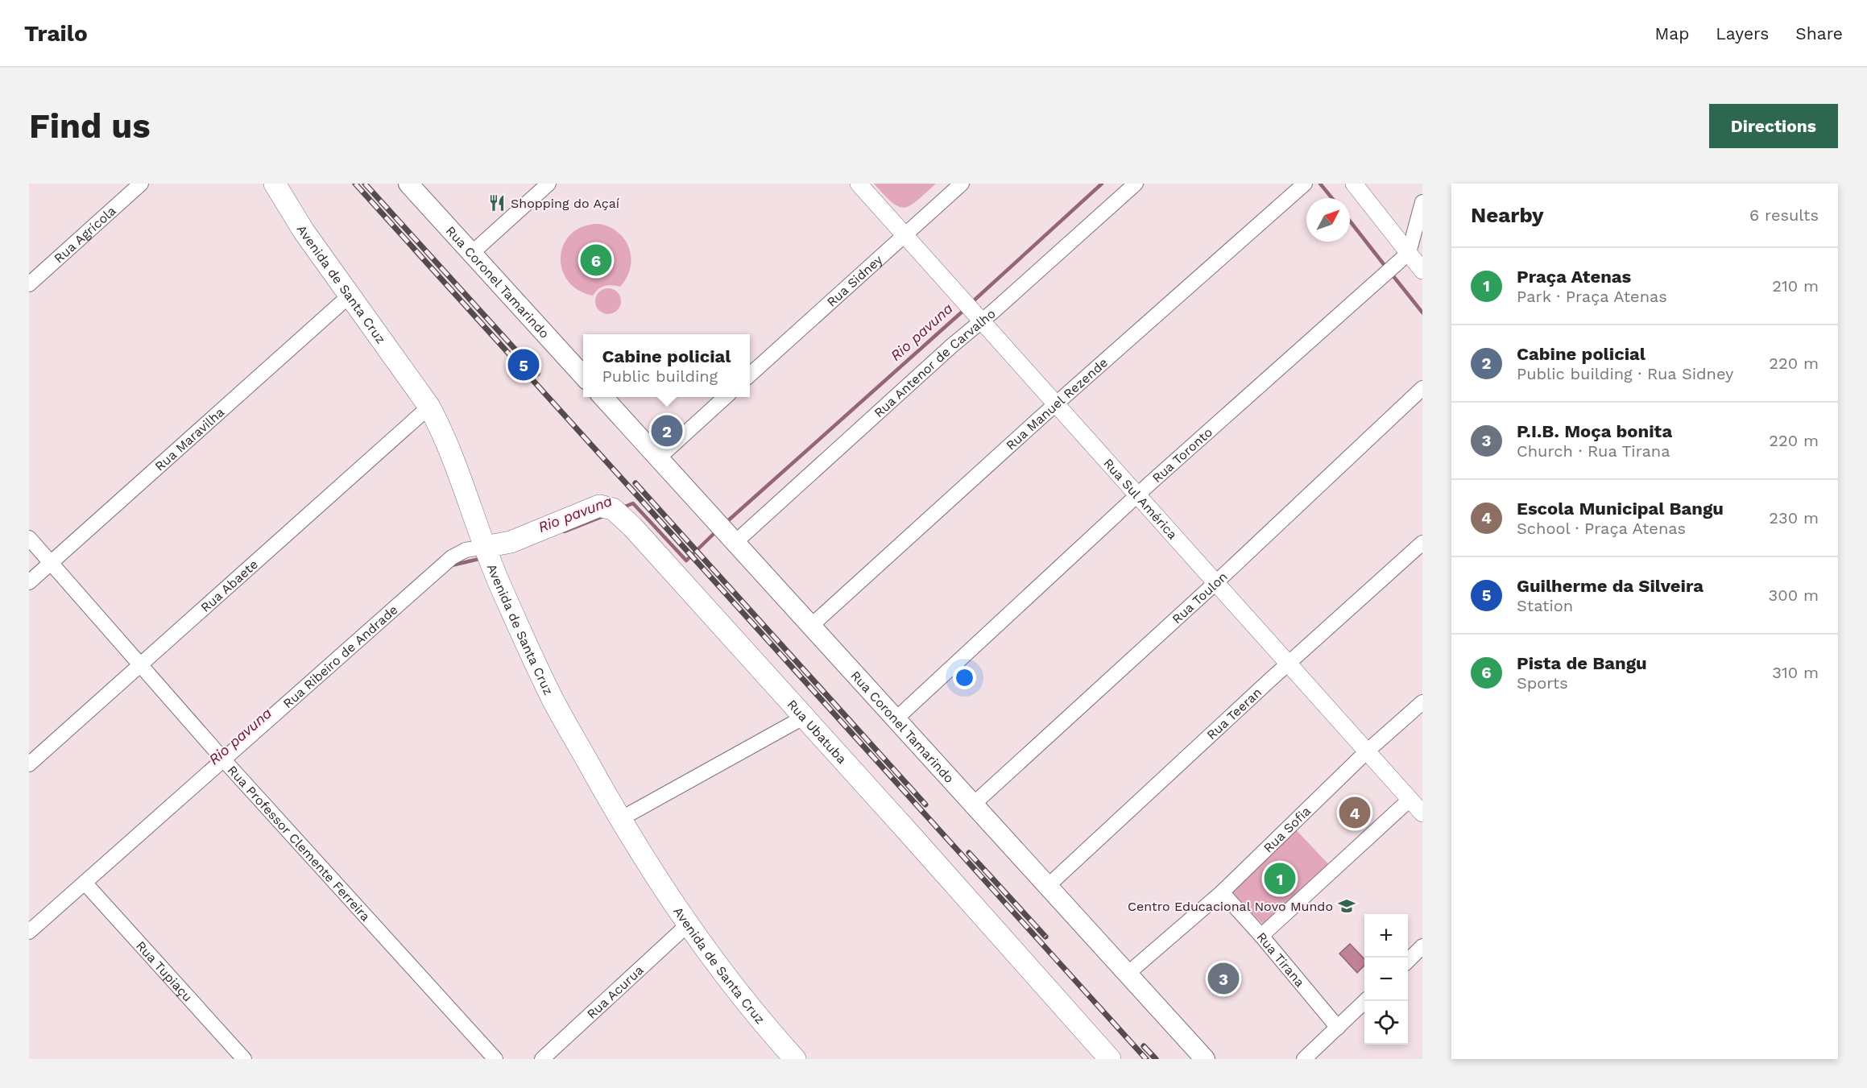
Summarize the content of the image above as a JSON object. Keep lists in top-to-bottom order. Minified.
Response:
{"streets":{"main road":["Rua Coronel Tamarindo","Avenida de Santa Cruz","Rua Ubatuba"],"street":["Rua Agrícola","Rua Sidney","Rua Antenor de Carvalho","Rua Manuel Rezende","Rua Maravilha","Rua Toronto","Rua Sul América","Rua Abaete","Rua Toulon","Rua Ribeiro de Andrade","Rua Teeran","Rua Sofia","Rua Professor Clemente Ferreira","Rua Tirana","Rua Tupiaçu","Rua Acurua"]},"crossings":[["Rua Sidney","Rua Sul América"],["Rua Coronel Tamarindo","Rua Antenor de Carvalho"],["Rua Coronel Tamarindo","Rua Manuel Rezende"],["Rua Coronel Tamarindo","Rua Toronto"],["Rua Coronel Tamarindo","Rua Toulon"],["Rua Coronel Tamarindo","Rua Teeran"],["Rua Coronel Tamarindo","Rua Sofia"],["Avenida de Santa Cruz","Rua Maravilha"],["Avenida de Santa Cruz","Rua Abaete"],["Avenida de Santa Cruz","Rua Ribeiro de Andrade"],["Avenida de Santa Cruz","Rua Ubatuba"],["Avenida de Santa Cruz","Rua Acurua"],["Rua Antenor de Carvalho","Rua Sul América"],["Rua Manuel Rezende","Rua Sul América"],["Rua Maravilha","Rua Professor Clemente Ferreira"],["Rua Toronto","Rua Sul América"],["Rua Sul América","Rua Toulon"],["Rua Sul América","Rua Teeran"],["Rua Sul América","Rua Sofia"],["Rua Abaete","Rua Professor Clemente Ferreira"],["Rua Ribeiro de Andrade","Rua Ubatuba"],["Rua Ribeiro de Andrade","Rua Professor Clemente Ferreira"],["Rua Ribeiro de Andrade","Rua Tupiaçu"],["Rua Sofia","Rua Tirana"]],"water":["Rio pavuna"],"places":{"restaurant":["Shopping do Açaí"],"school or university":["Centro Educacional Novo Mundo"]},"north":"top right","page":{"header":"Trailo","nav":["Map","Layers","Share"],"buttons":"Directions","title":"Find us","heading":["Nearby","6 results"],"pins":["6","5","2","4","1","3"],"list":[{"mark":"1","name":"Praça Atenas","note":"Park · Praça Atenas","value":"210 m"},{"mark":"2","name":"Cabine policial","note":"Public building · Rua Sidney","value":"220 m"},{"mark":"3","name":"P.I.B. Moça bonita","note":"Church · Rua Tirana","value":"220 m"},{"mark":"4","name":"Escola Municipal Bangu","note":"School · Praça Atenas","value":"230 m"},{"mark":"5","name":"Guilherme da Silveira","note":"Station","value":"300 m"},{"mark":"6","name":"Pista de Bangu","note":"Sports","value":"310 m"}],"popup":["Cabine policial","Public building"],"map_buttons":["+","−"]}}
